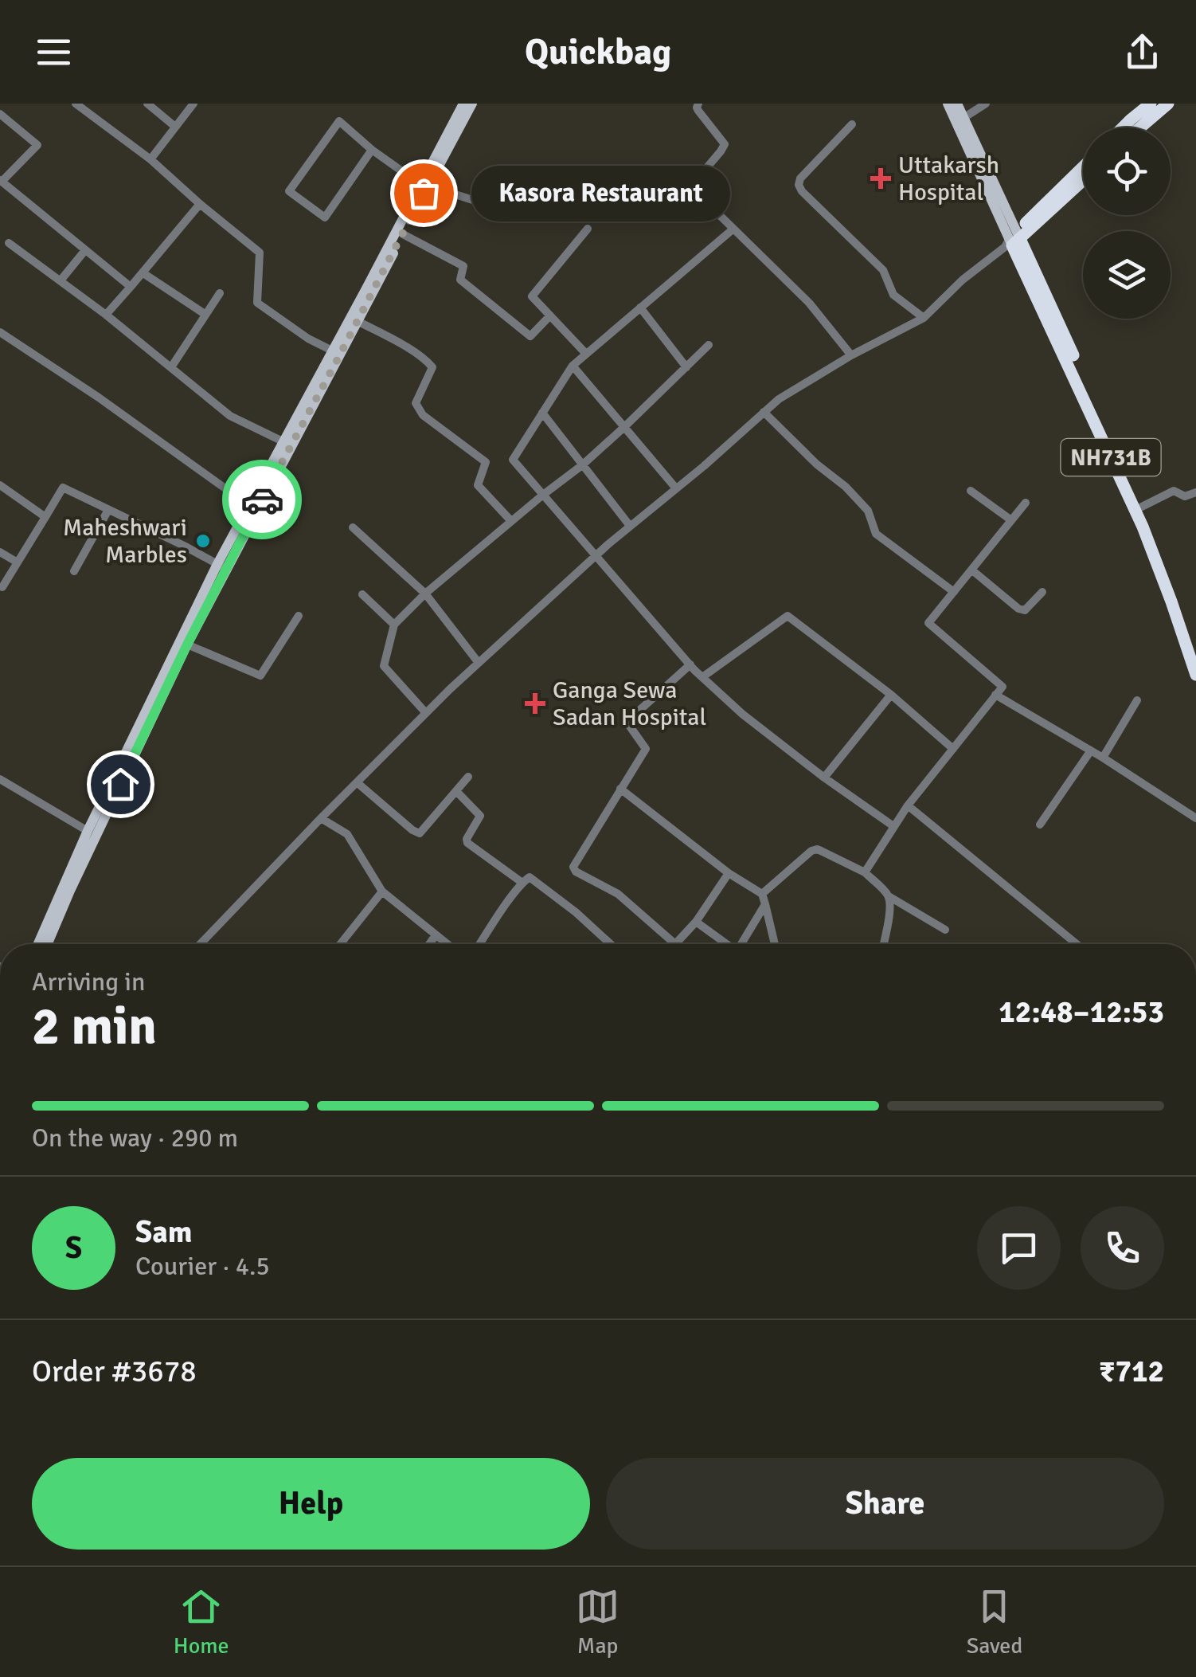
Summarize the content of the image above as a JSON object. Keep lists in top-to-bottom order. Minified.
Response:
{"streets":{"highway":["NH731B"]},"places":{"health":["Uttakarsh Hospital","Ganga Sewa Sadan Hospital"],"other":["Kasora Restaurant","Maheshwari Marbles"]},"page":{"header":"Quickbag","bubble":"Kasora Restaurant","heading":["2 min","Arriving in","12:48–12:53"],"panel":["Sam","Courier · 4.5","Order #3678","₹712"],"bar":"On the way · 290 m","round":"S","buttons":["Help","Share"],"tabs":["Home","Map","Saved"]}}
